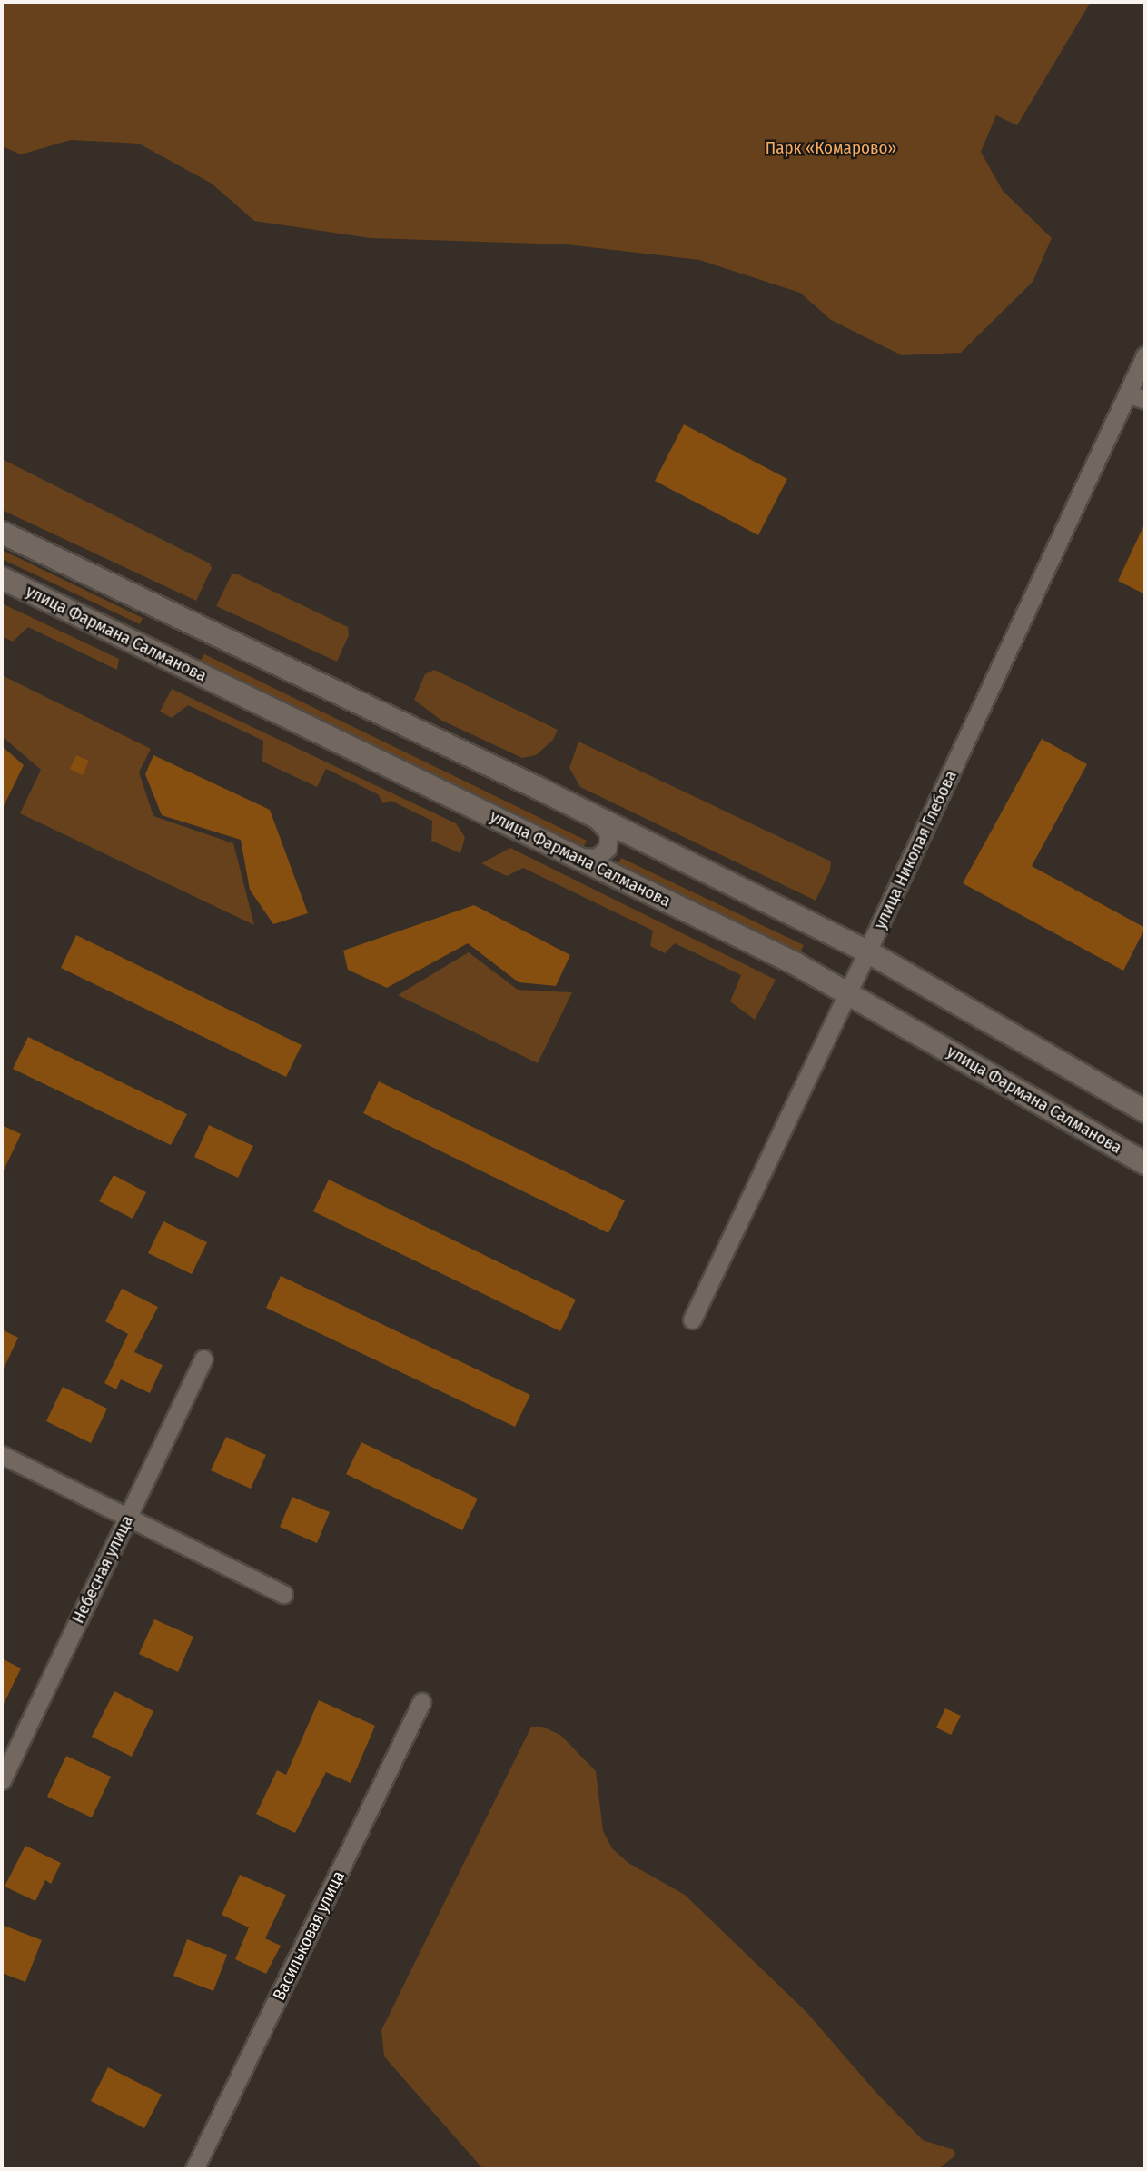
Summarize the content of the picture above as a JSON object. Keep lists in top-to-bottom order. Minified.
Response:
{"streets":{"street":["улица Фармана Салманова","улица Николая Глебова","Небесная улица","Васильковая улица"]},"crossings":[["улица Фармана Салманова","улица Николая Глебова"]],"parks":["Парк «Комарово»"]}
